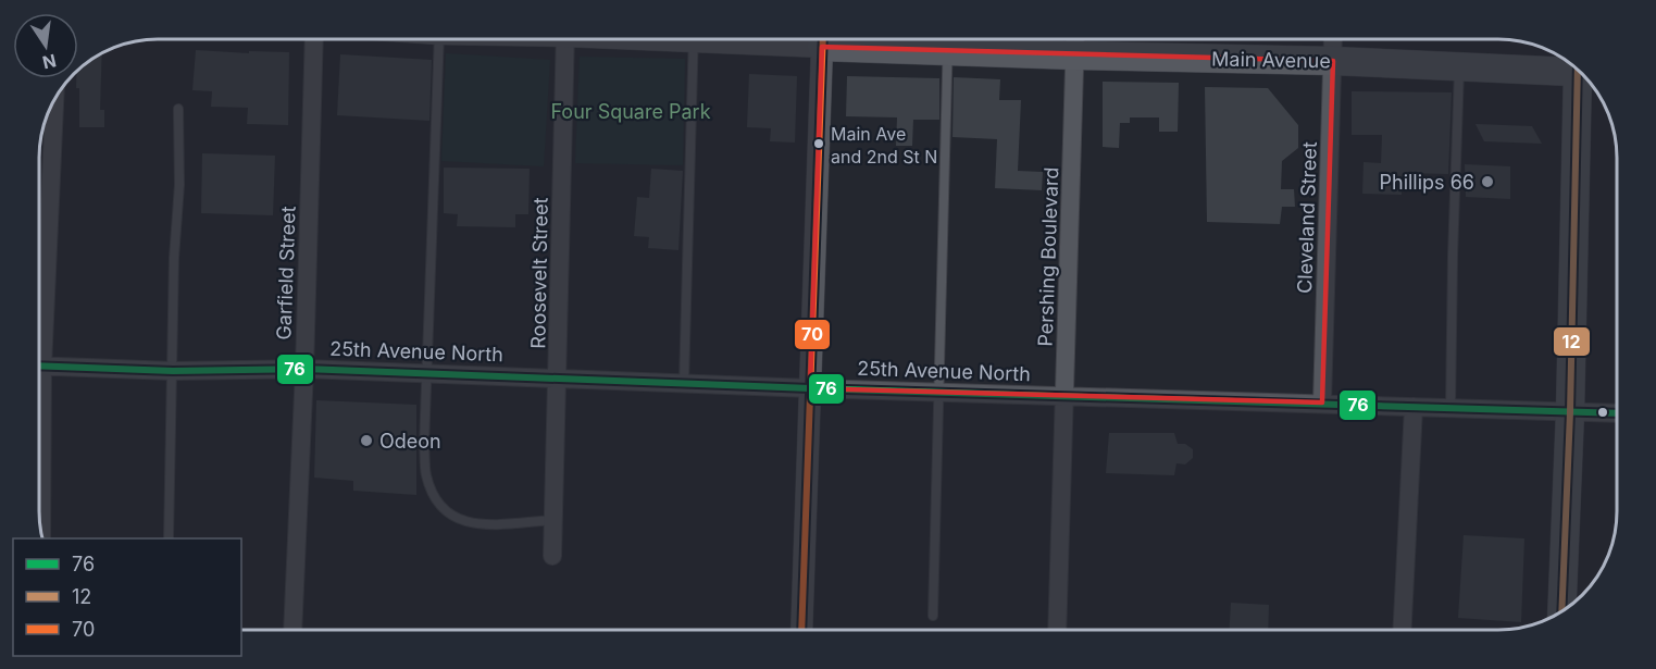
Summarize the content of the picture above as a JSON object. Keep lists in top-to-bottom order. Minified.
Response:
{"streets":{"main road":["Main Avenue"],"street":["Cleveland Street","Pershing Boulevard","Garfield Street","Roosevelt Street","25th Avenue North"]},"crossings":[["Main Avenue","Cleveland Street"],["Main Avenue","Pershing Boulevard"],["Cleveland Street","25th Avenue North"],["Pershing Boulevard","25th Avenue North"],["Garfield Street","25th Avenue North"],["Roosevelt Street","25th Avenue North"]],"parks":["Four Square Park"],"places":["Main Ave and 2nd St N","Phillips 66","Odeon"],"lines":["transit line 70","transit line 12","transit line 76"],"legend":["76","12","70"],"north":"bottom"}
